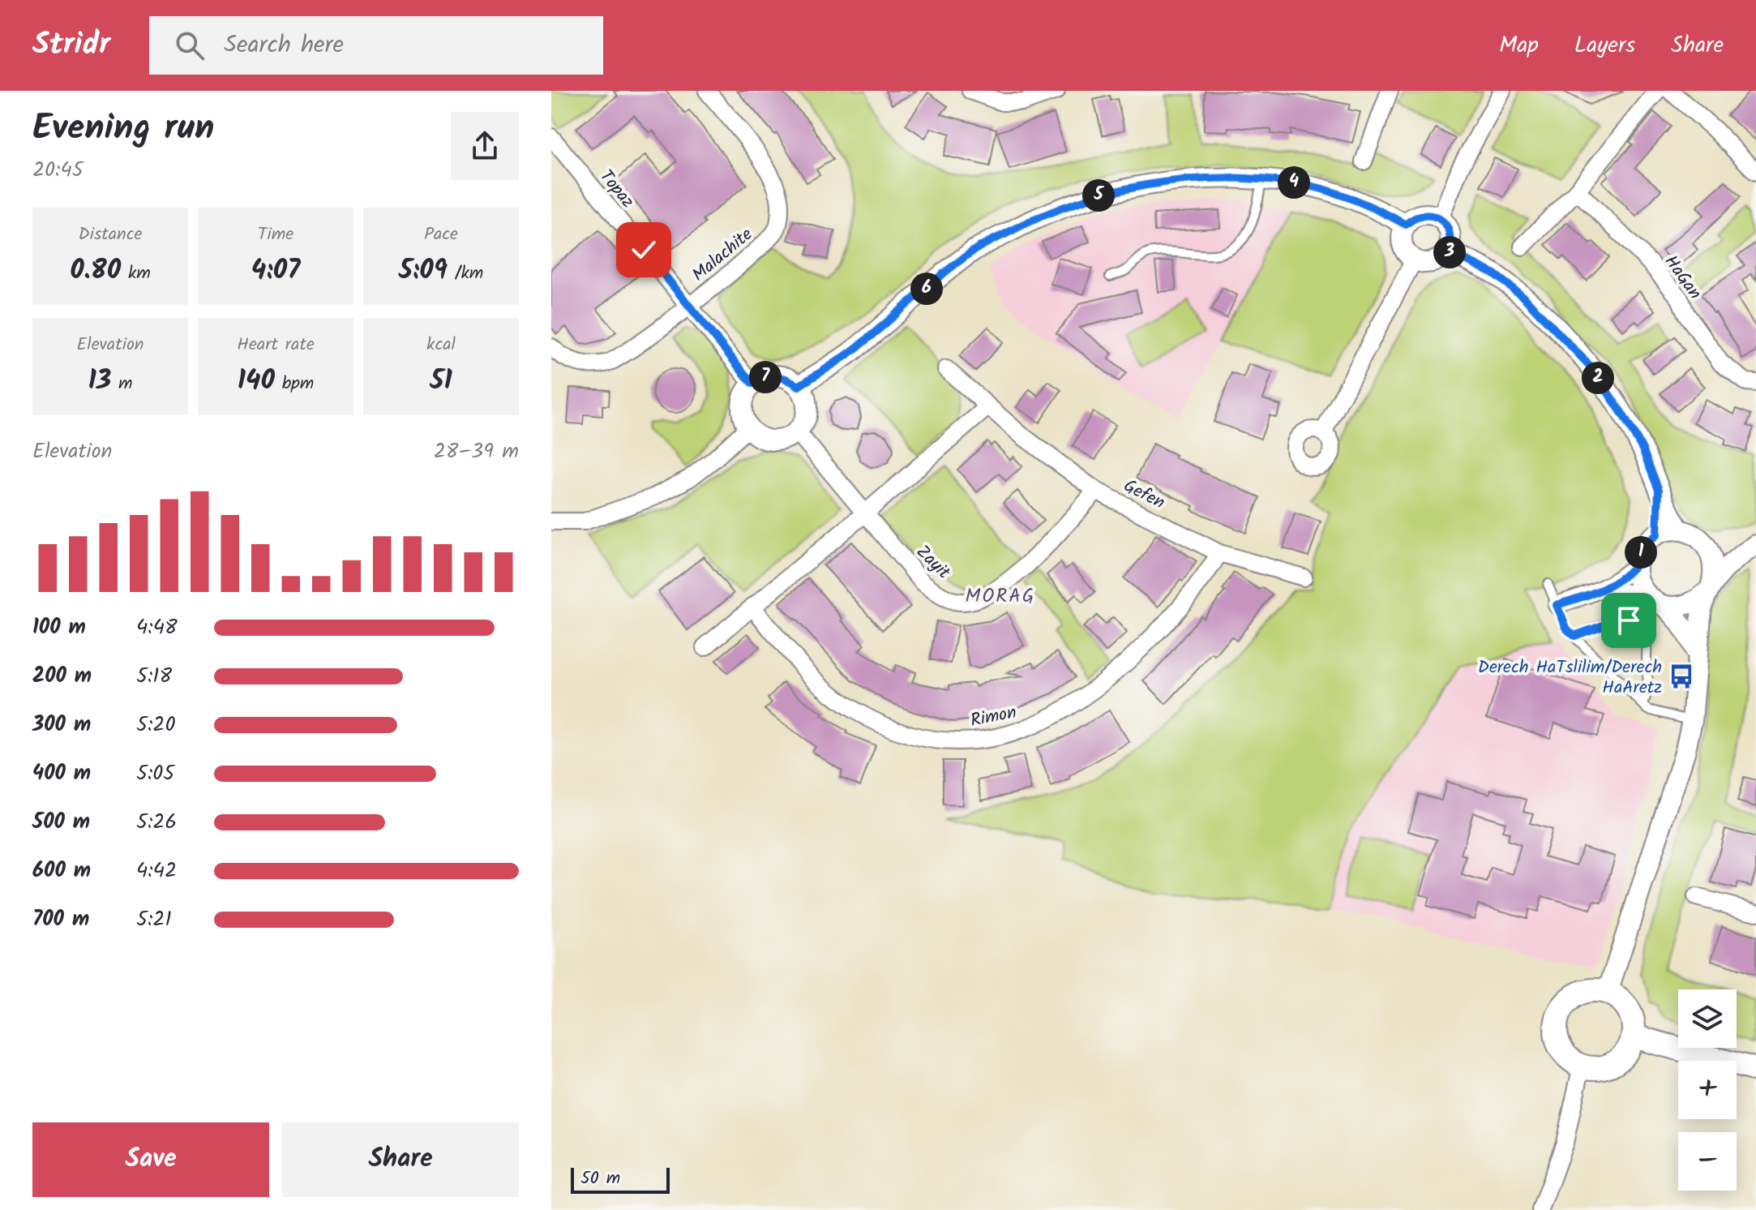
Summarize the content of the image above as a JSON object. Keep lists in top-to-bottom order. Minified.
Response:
{"streets":{"street":["Topaz","Malachite","HaGan","Gefen","Zayit","Rimon"]},"crossings":[["Topaz","Malachite"],["Topaz","Zayit"],["Gefen","Zayit"],["Gefen","Rimon"]],"districts":["MORAG"],"places":{"bus stop":["Derech HaTslilim/Derech HaAretz"]},"scale_bar":"50 m","page":{"header":"Stridr","search":"Search here","nav":["Map","Layers","Share"],"heading":["Evening run","20:45"],"pins":["4","5","3","6","7","2","1"],"stats":[["Distance","0.80 km"],["Time","4:07"],["Pace","5:09 /km"],["Elevation","13 m"],["Heart rate","140 bpm"],["kcal","51"]],"chart":["Elevation","28–39 m"],"list":[{"name":"100 m","note":"4:48"},{"name":"200 m","note":"5:18"},{"name":"300 m","note":"5:20"},{"name":"400 m","note":"5:05"},{"name":"500 m","note":"5:26"},{"name":"600 m","note":"4:42"},{"name":"700 m","note":"5:21"}],"map_buttons":["+","−"],"buttons":["Save","Share"],"scale":"50 m"}}
